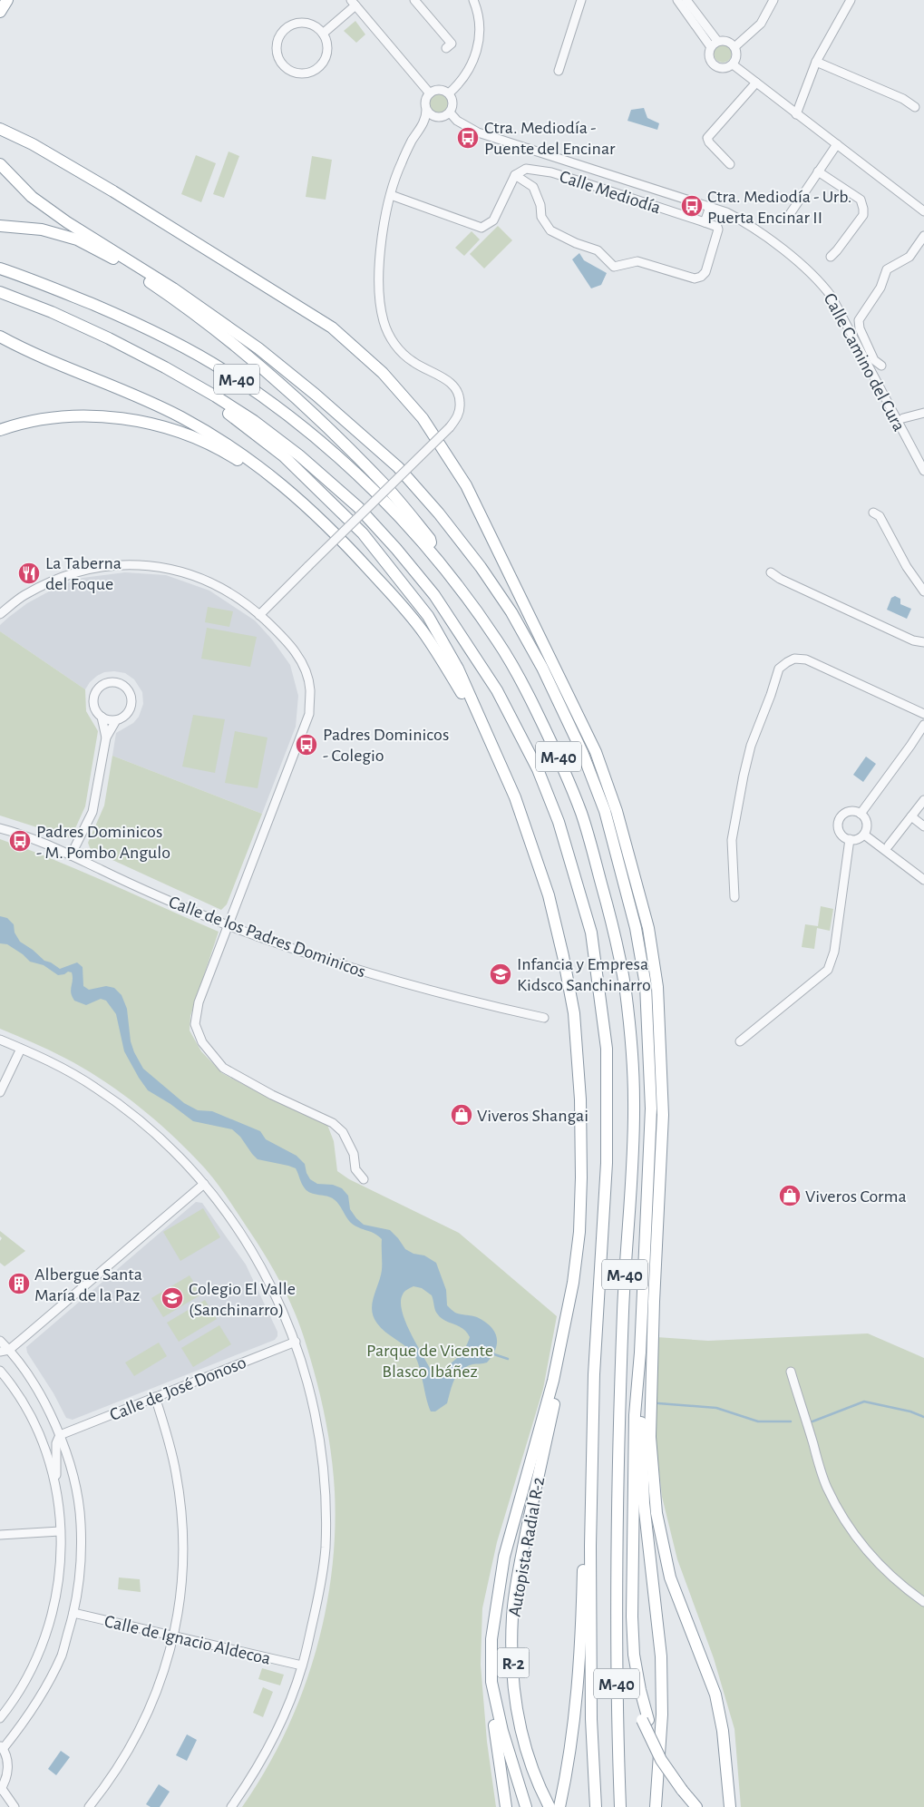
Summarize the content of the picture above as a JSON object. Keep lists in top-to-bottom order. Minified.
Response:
{"streets":{"highway":["M-40","Autopista Radial R-2","R-2"],"street":["Calle Mediodía","Calle Camino del Cura","Calle de los Padres Dominicos","Calle de José Donoso","Calle de Ignacio Aldecoa"]},"parks":["Parque de Vicente Blasco Ibáñez"],"places":{"bus stop":["Ctra. Mediodía - Puente del Encinar","Ctra. Mediodía - Urb. Puerta Encinar II","Padres Dominicos - Colegio","Padres Dominicos - M. Pombo Angulo"],"restaurant":["La Taberna del Foque"],"school or university":["Infancia y Empresa Kidsco Sanchinarro","Colegio El Valle (Sanchinarro)"],"shop":["Viveros Shangai","Viveros Corma"],"building":["Albergue Santa María de la Paz"]}}
